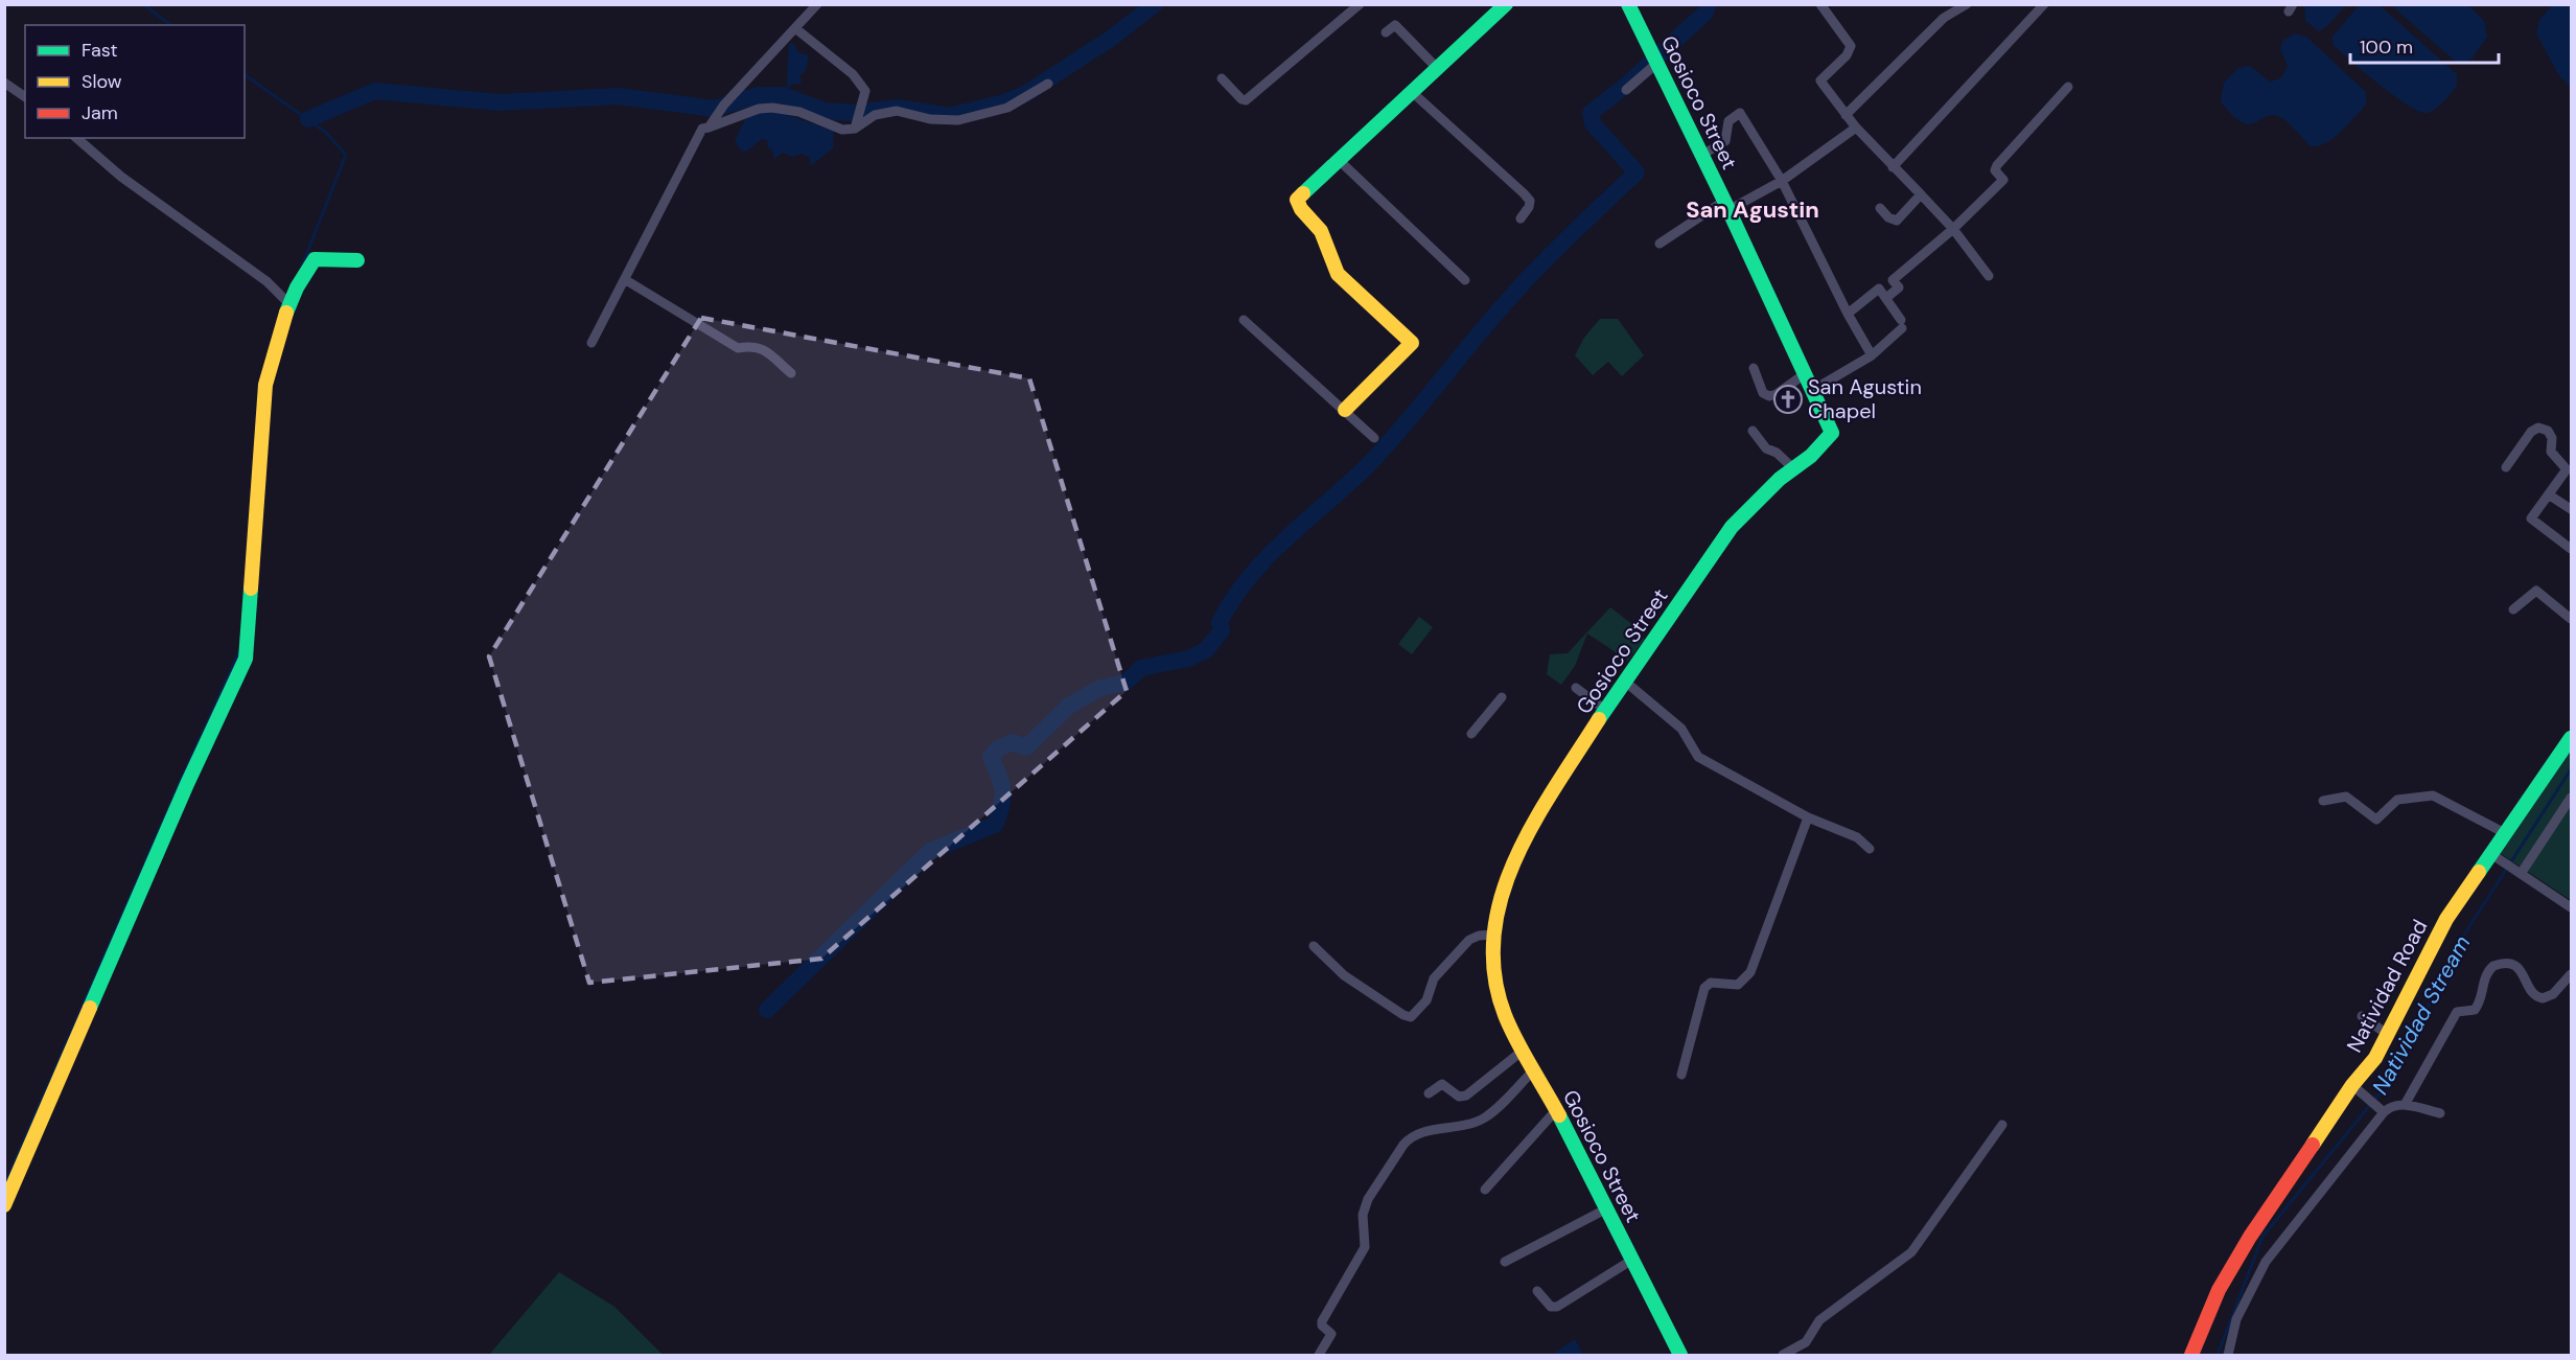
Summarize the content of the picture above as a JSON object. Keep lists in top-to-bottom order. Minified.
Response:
{"streets":{"street":["Gosioco Street","Natividad Road"]},"districts":["San Agustin"],"water":["Natividad Stream"],"places":{"church":["San Agustin Chapel"]},"legend":["Fast","Slow","Jam"],"scale_bar":"100 m"}
